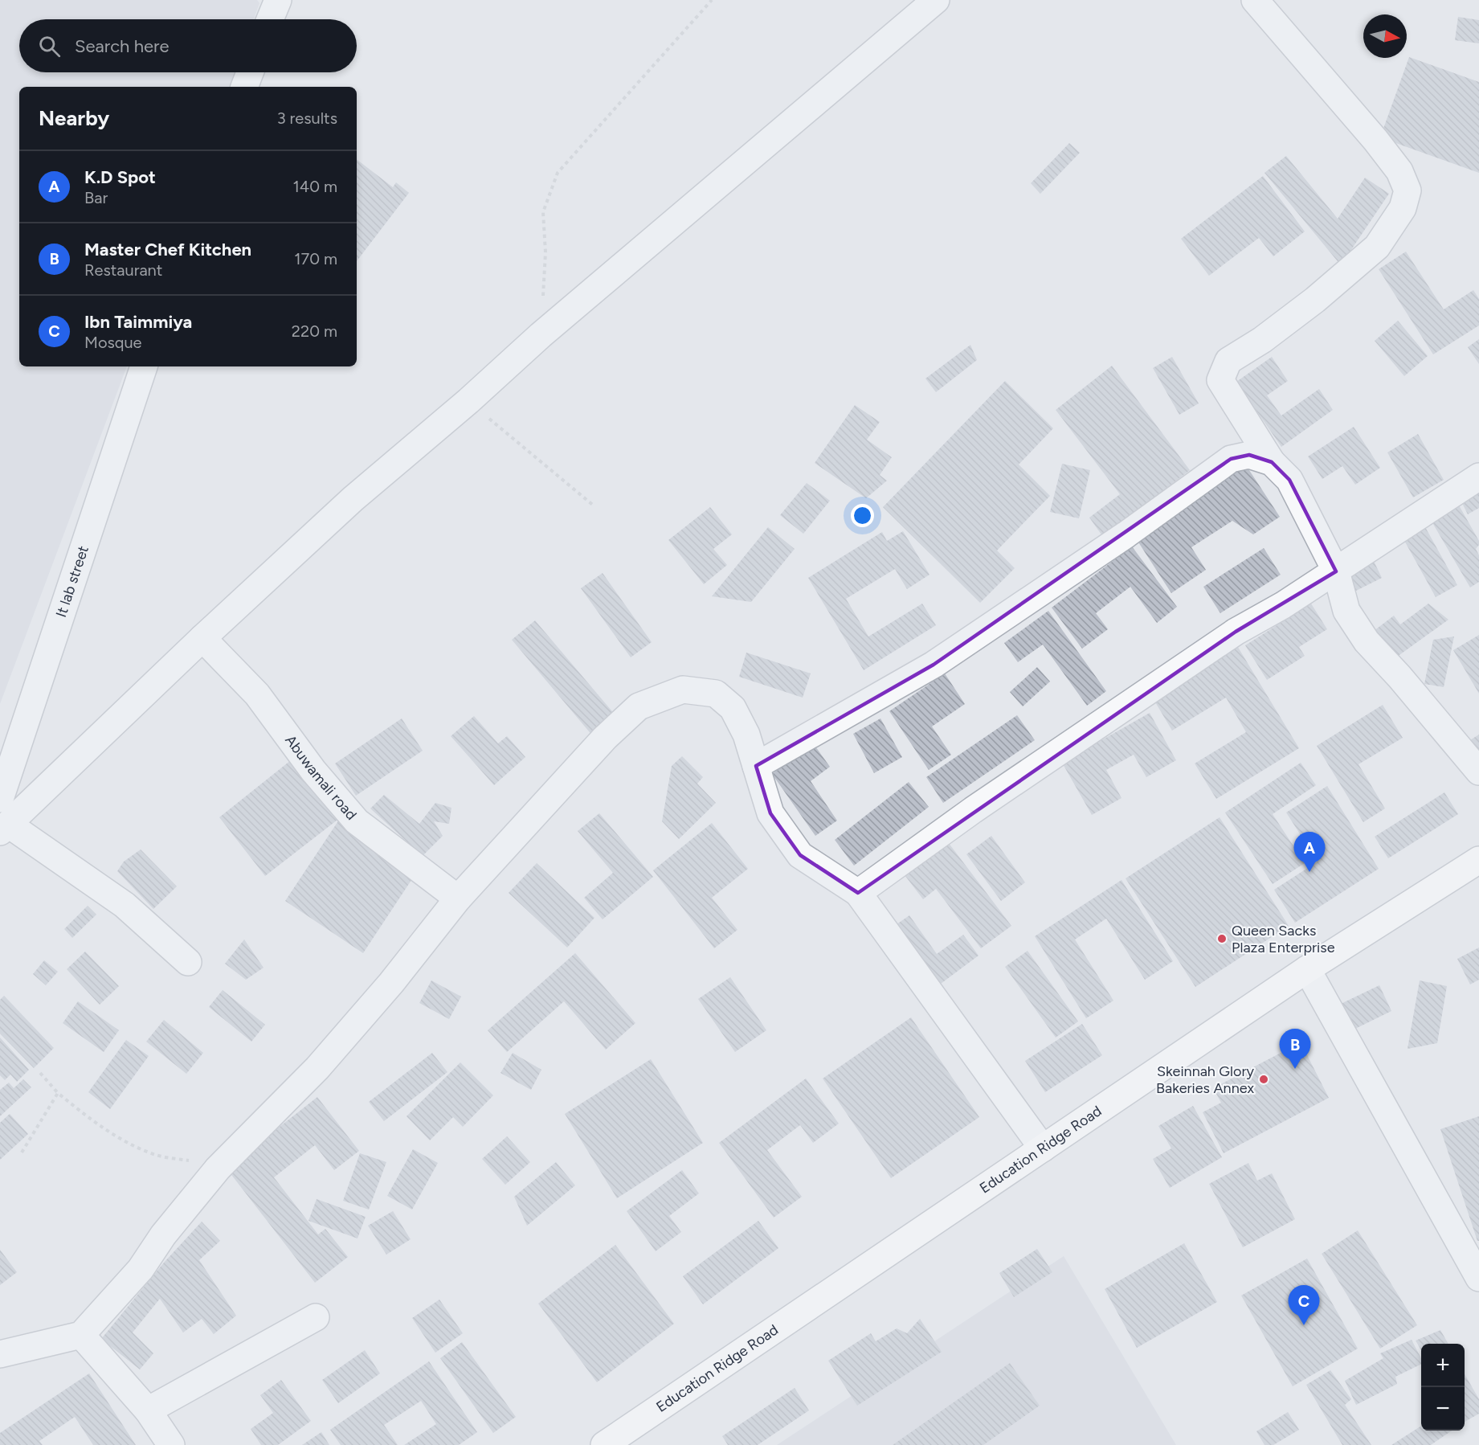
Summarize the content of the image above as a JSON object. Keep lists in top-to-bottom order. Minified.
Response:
{"streets":{"main road":["Education Ridge Road"],"street":["It lab street","Abuwamali road"]},"places":["Queen Sacks Plaza Enterprise","Skeinnah Glory Bakeries Annex"],"north":"right","page":{"search":"Search here","heading":["Nearby","3 results"],"list":[{"mark":"A","name":"K.D Spot","note":"Bar","value":"140 m"},{"mark":"B","name":"Master Chef Kitchen","note":"Restaurant","value":"170 m"},{"mark":"C","name":"Ibn Taimmiya","note":"Mosque","value":"220 m"}],"pins":["A","B","C"],"map_buttons":["+","−"]}}
